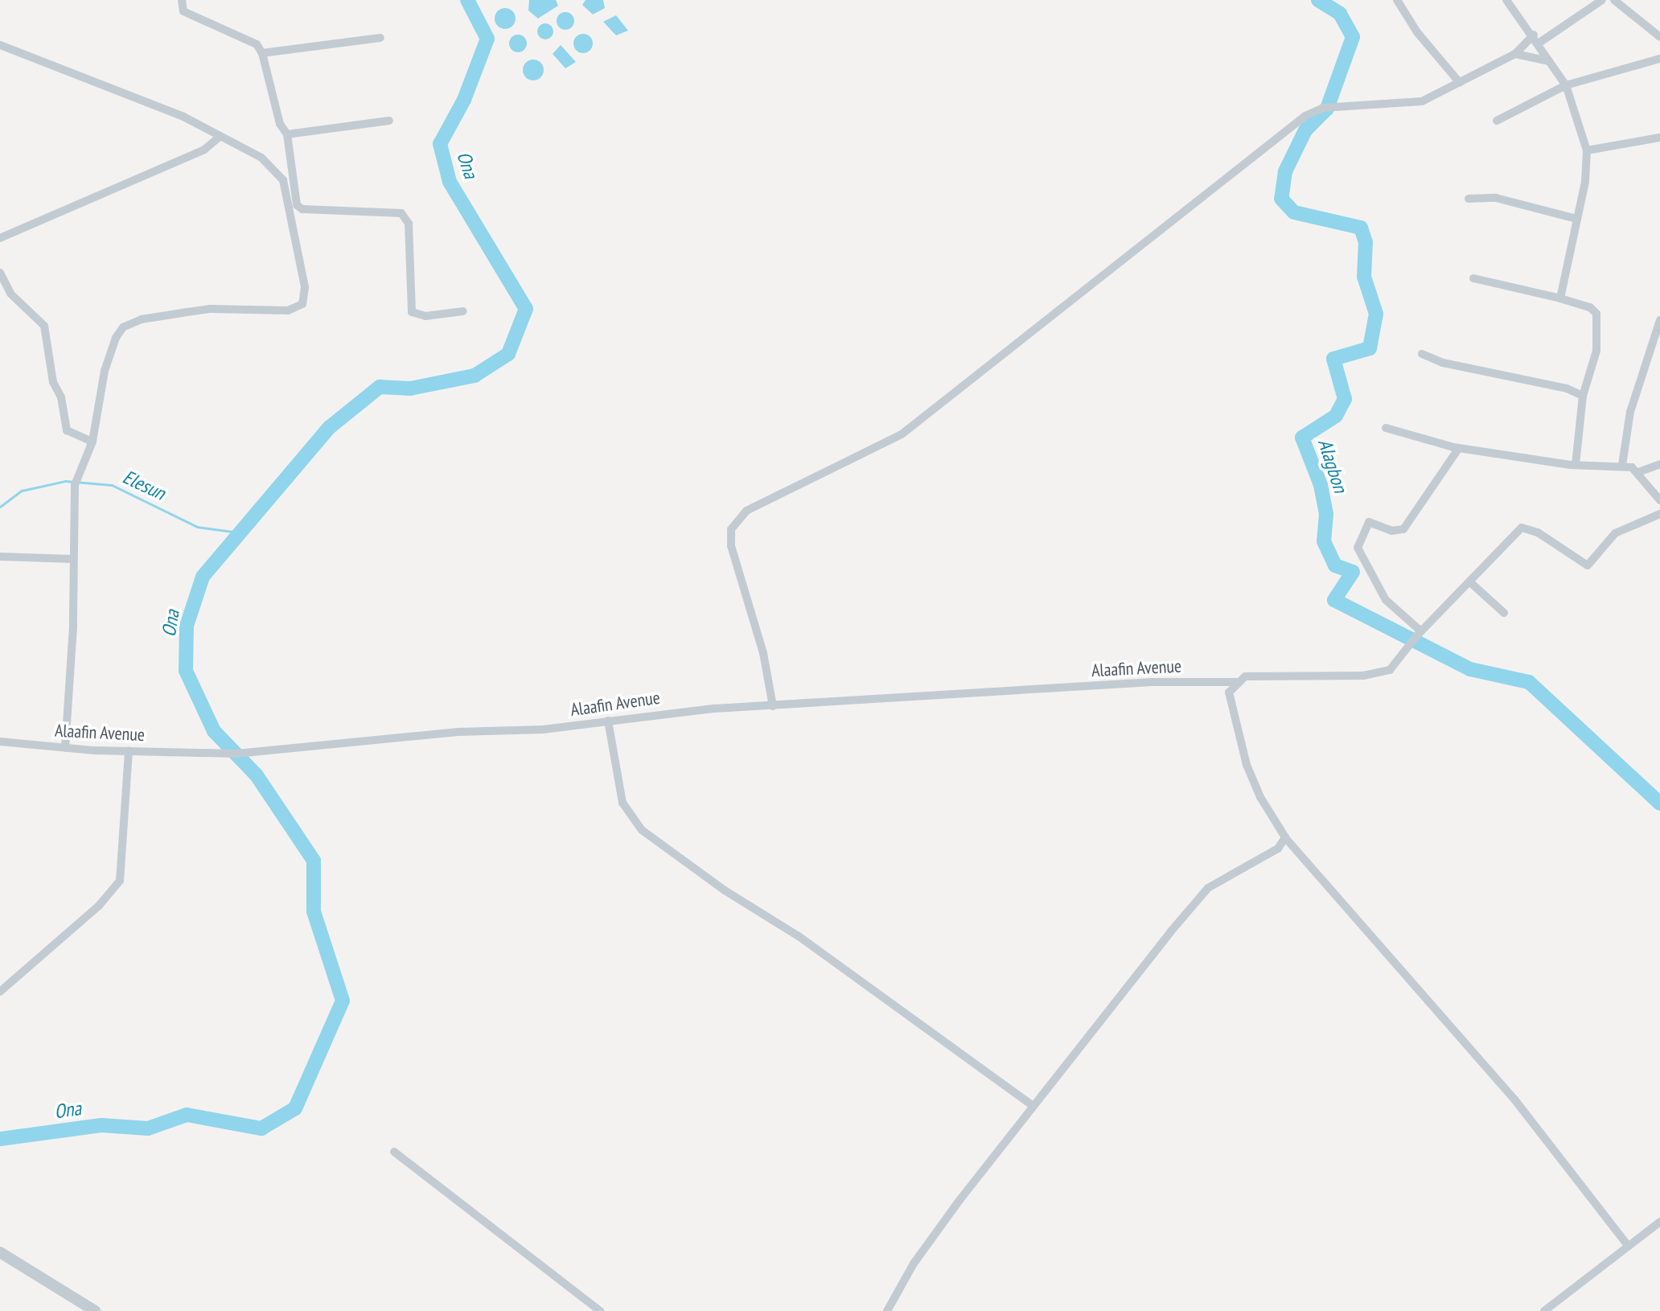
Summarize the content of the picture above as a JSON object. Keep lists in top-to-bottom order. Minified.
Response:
{"streets":{"street":["Alaafin Avenue"]},"water":["Ona","Alagbon","Elesun"]}
